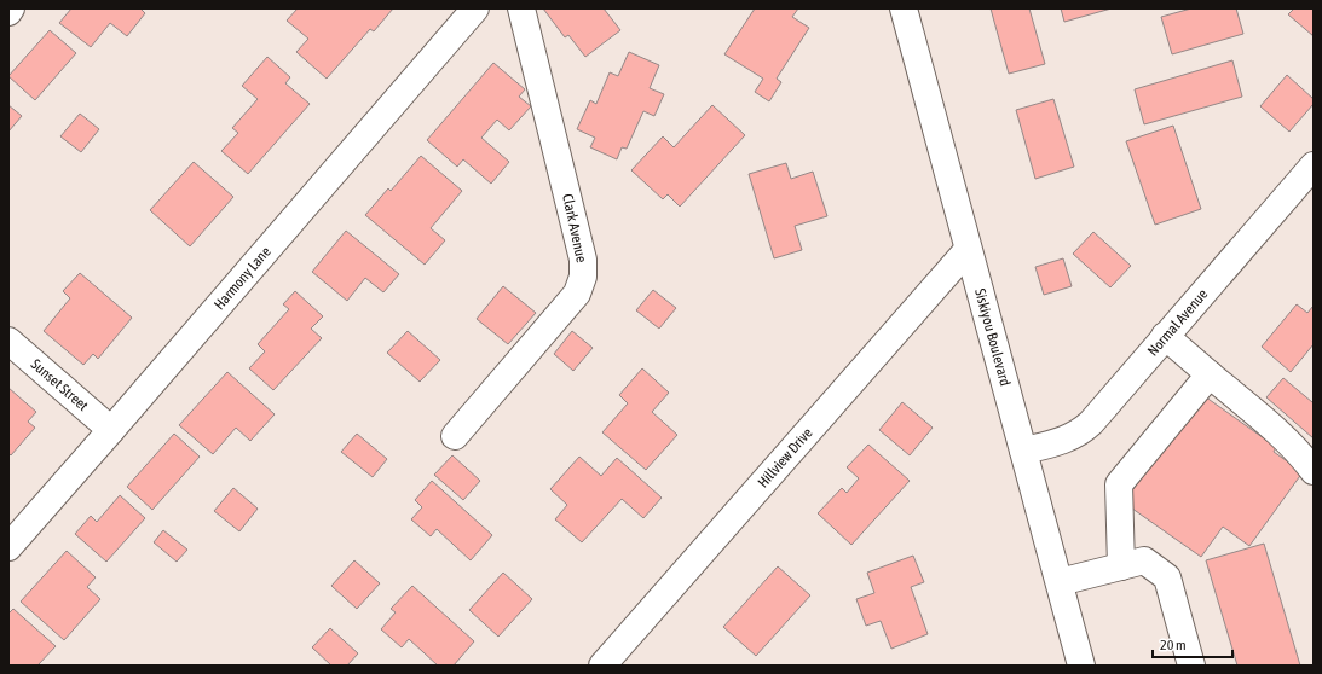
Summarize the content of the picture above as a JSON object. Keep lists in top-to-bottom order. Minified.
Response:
{"streets":{"street":["Clark Avenue","Harmony Lane","Normal Avenue","Siskiyou Boulevard","Sunset Street","Hillview Drive"]},"crossings":[["Harmony Lane","Sunset Street"],["Normal Avenue","Siskiyou Boulevard"],["Siskiyou Boulevard","Hillview Drive"]],"scale_bar":"20 m"}
